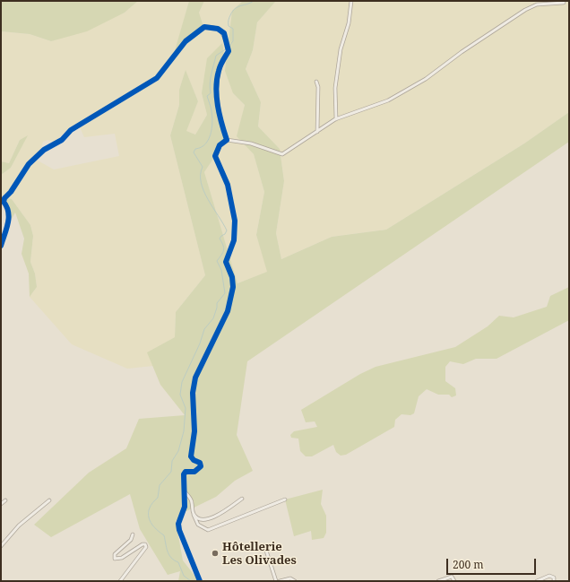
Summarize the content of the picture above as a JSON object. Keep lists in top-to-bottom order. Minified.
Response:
{"places":["Hôtellerie Les Olivades"],"scale_bar":"200 m"}
